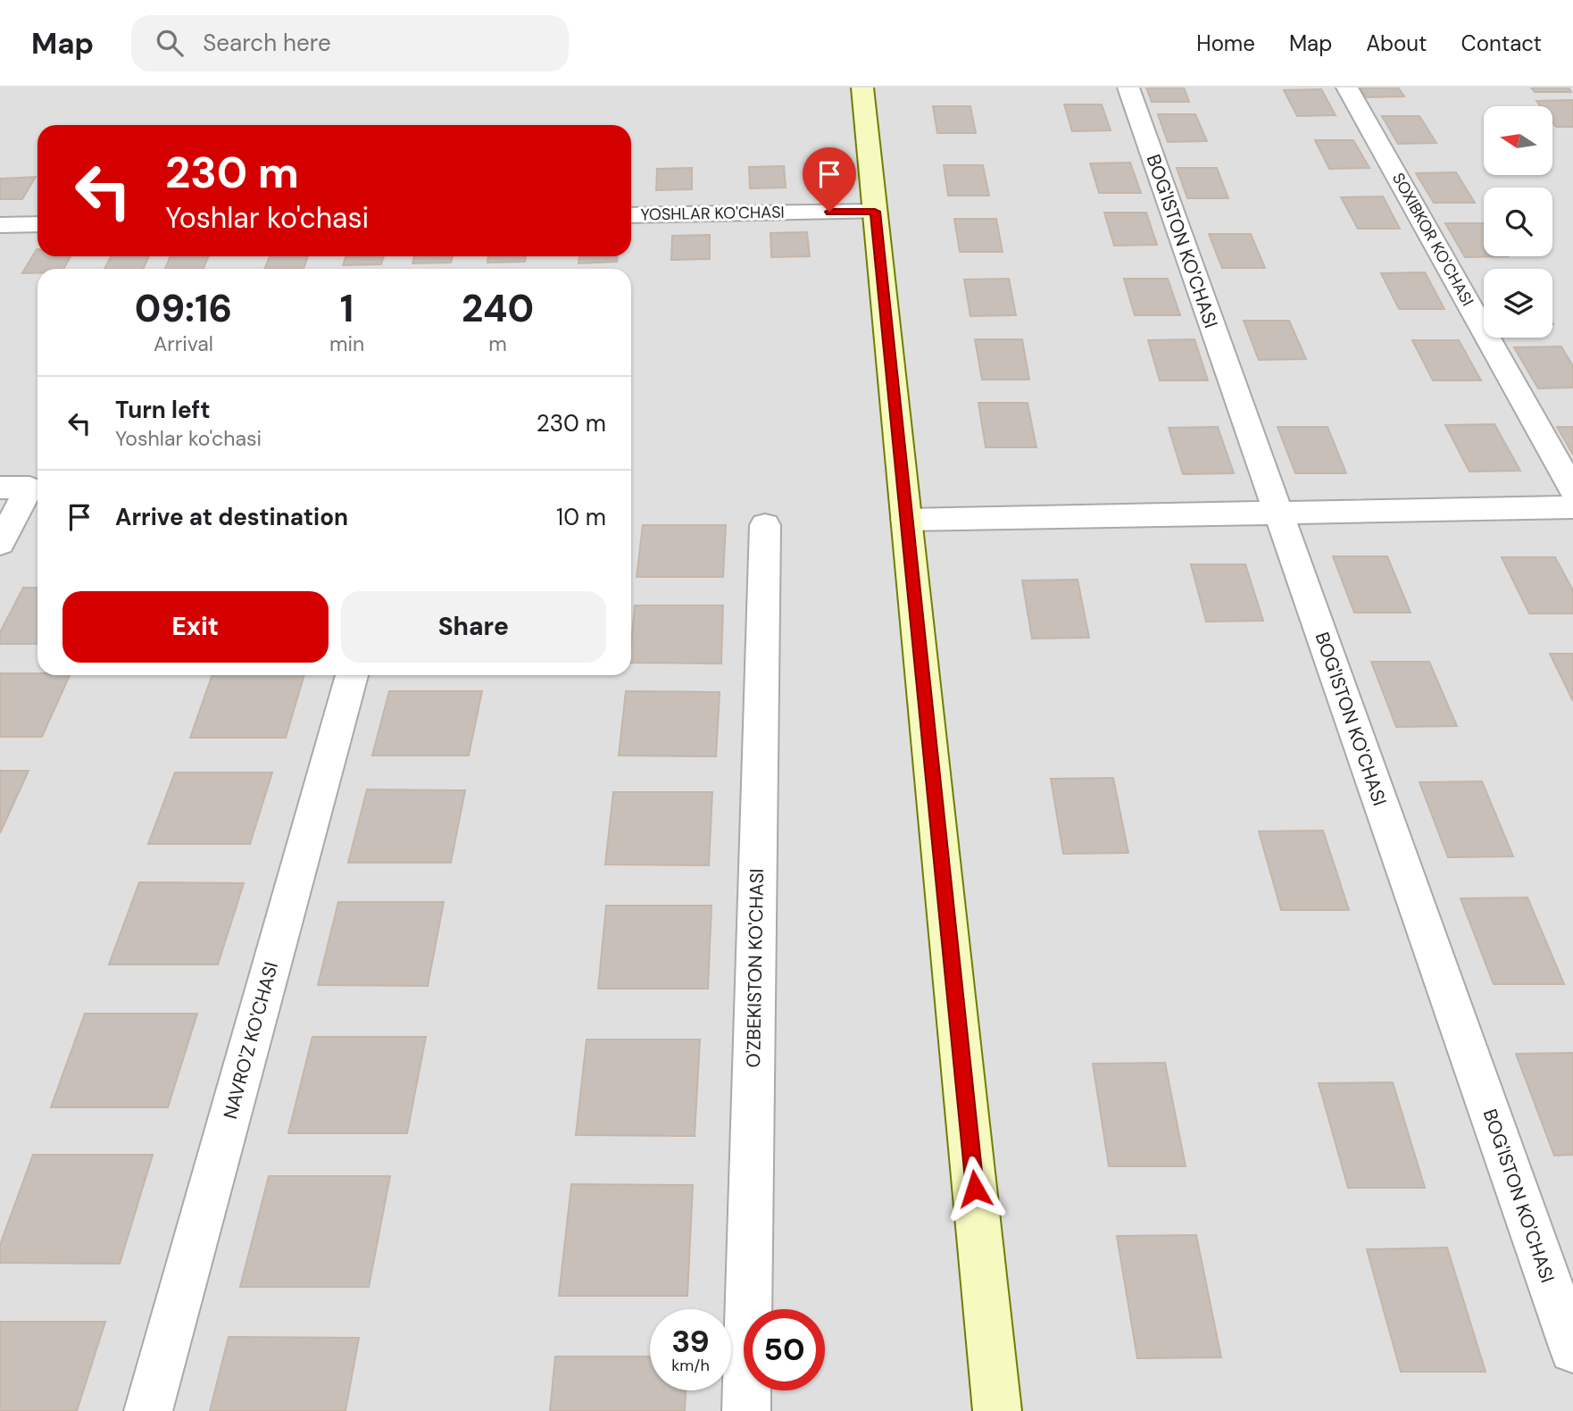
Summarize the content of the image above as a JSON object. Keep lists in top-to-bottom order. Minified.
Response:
{"streets":{"street":["YOSHLAR KO'CHASI","SOXIBKOR KO'CHASI","BOG'ISTON KO'CHASI","O'ZBEKISTON KO'CHASI","NAVRO'Z KO'CHASI"]},"north":"left","page":{"header":"Map","search":"Search here","nav":["Home","Map","About","Contact"],"turn":["230 m","Yoshlar ko'chasi"],"eta":["09:16","Arrival","1","min","240","m"],"list":[{"name":"Turn left","note":"Yoshlar ko'chasi","value":"230 m"},{"name":"Arrive at destination","value":"10 m"}],"buttons":["Exit","Share"],"speed":"39 km/h","limit":"50"}}
